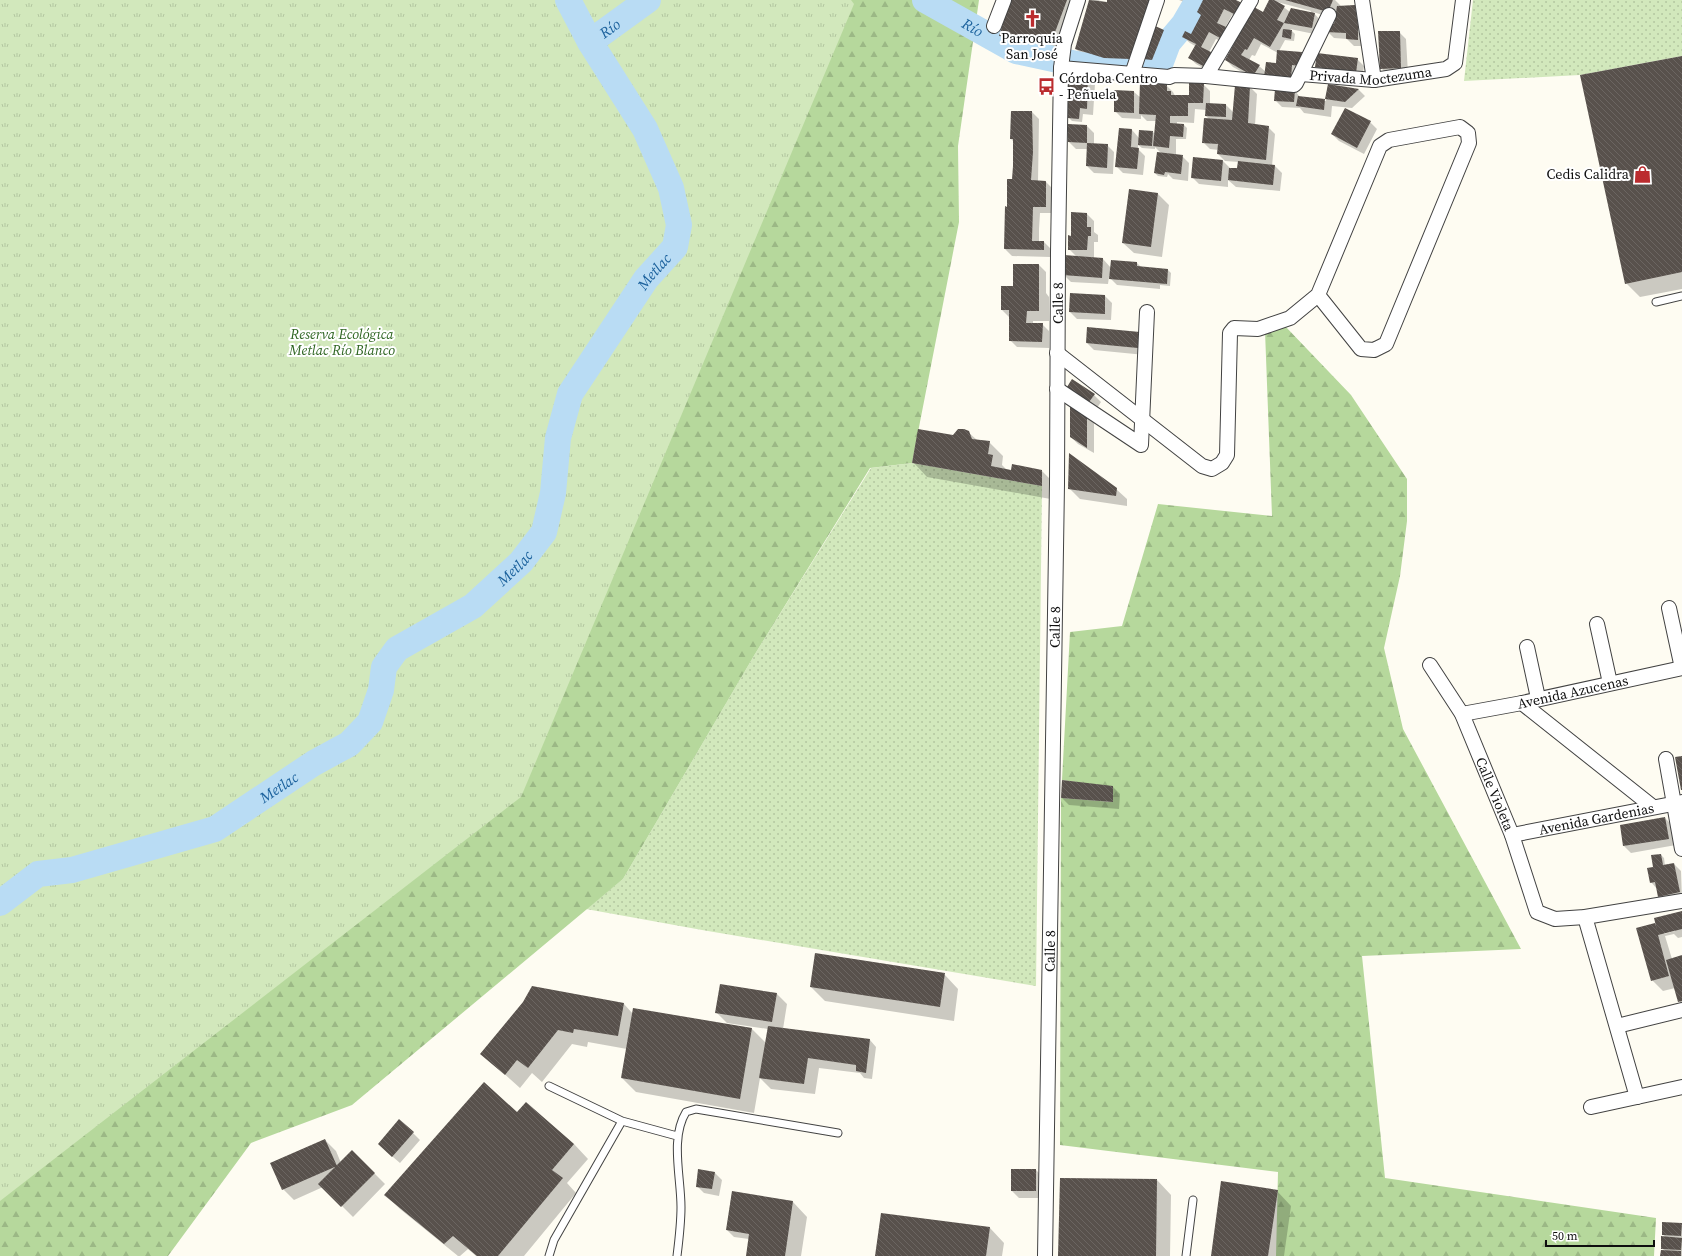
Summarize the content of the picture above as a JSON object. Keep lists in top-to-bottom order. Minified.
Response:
{"streets":{"street":["Privada Moctezuma","Calle 8","Avenida Azucenas","Calle Violeta","Avenida Gardenias"]},"crossings":[["Avenida Azucenas","Calle Violeta"],["Calle Violeta","Avenida Gardenias"]],"water":["Río","Metlac"],"parks":["Reserva Ecológica Metlac Río Blanco"],"places":{"church":["Parroquia San José"],"bus stop":["Córdoba Centro - Peñuela"],"shop":["Cedis Calidra"]},"scale_bar":"50 m"}
